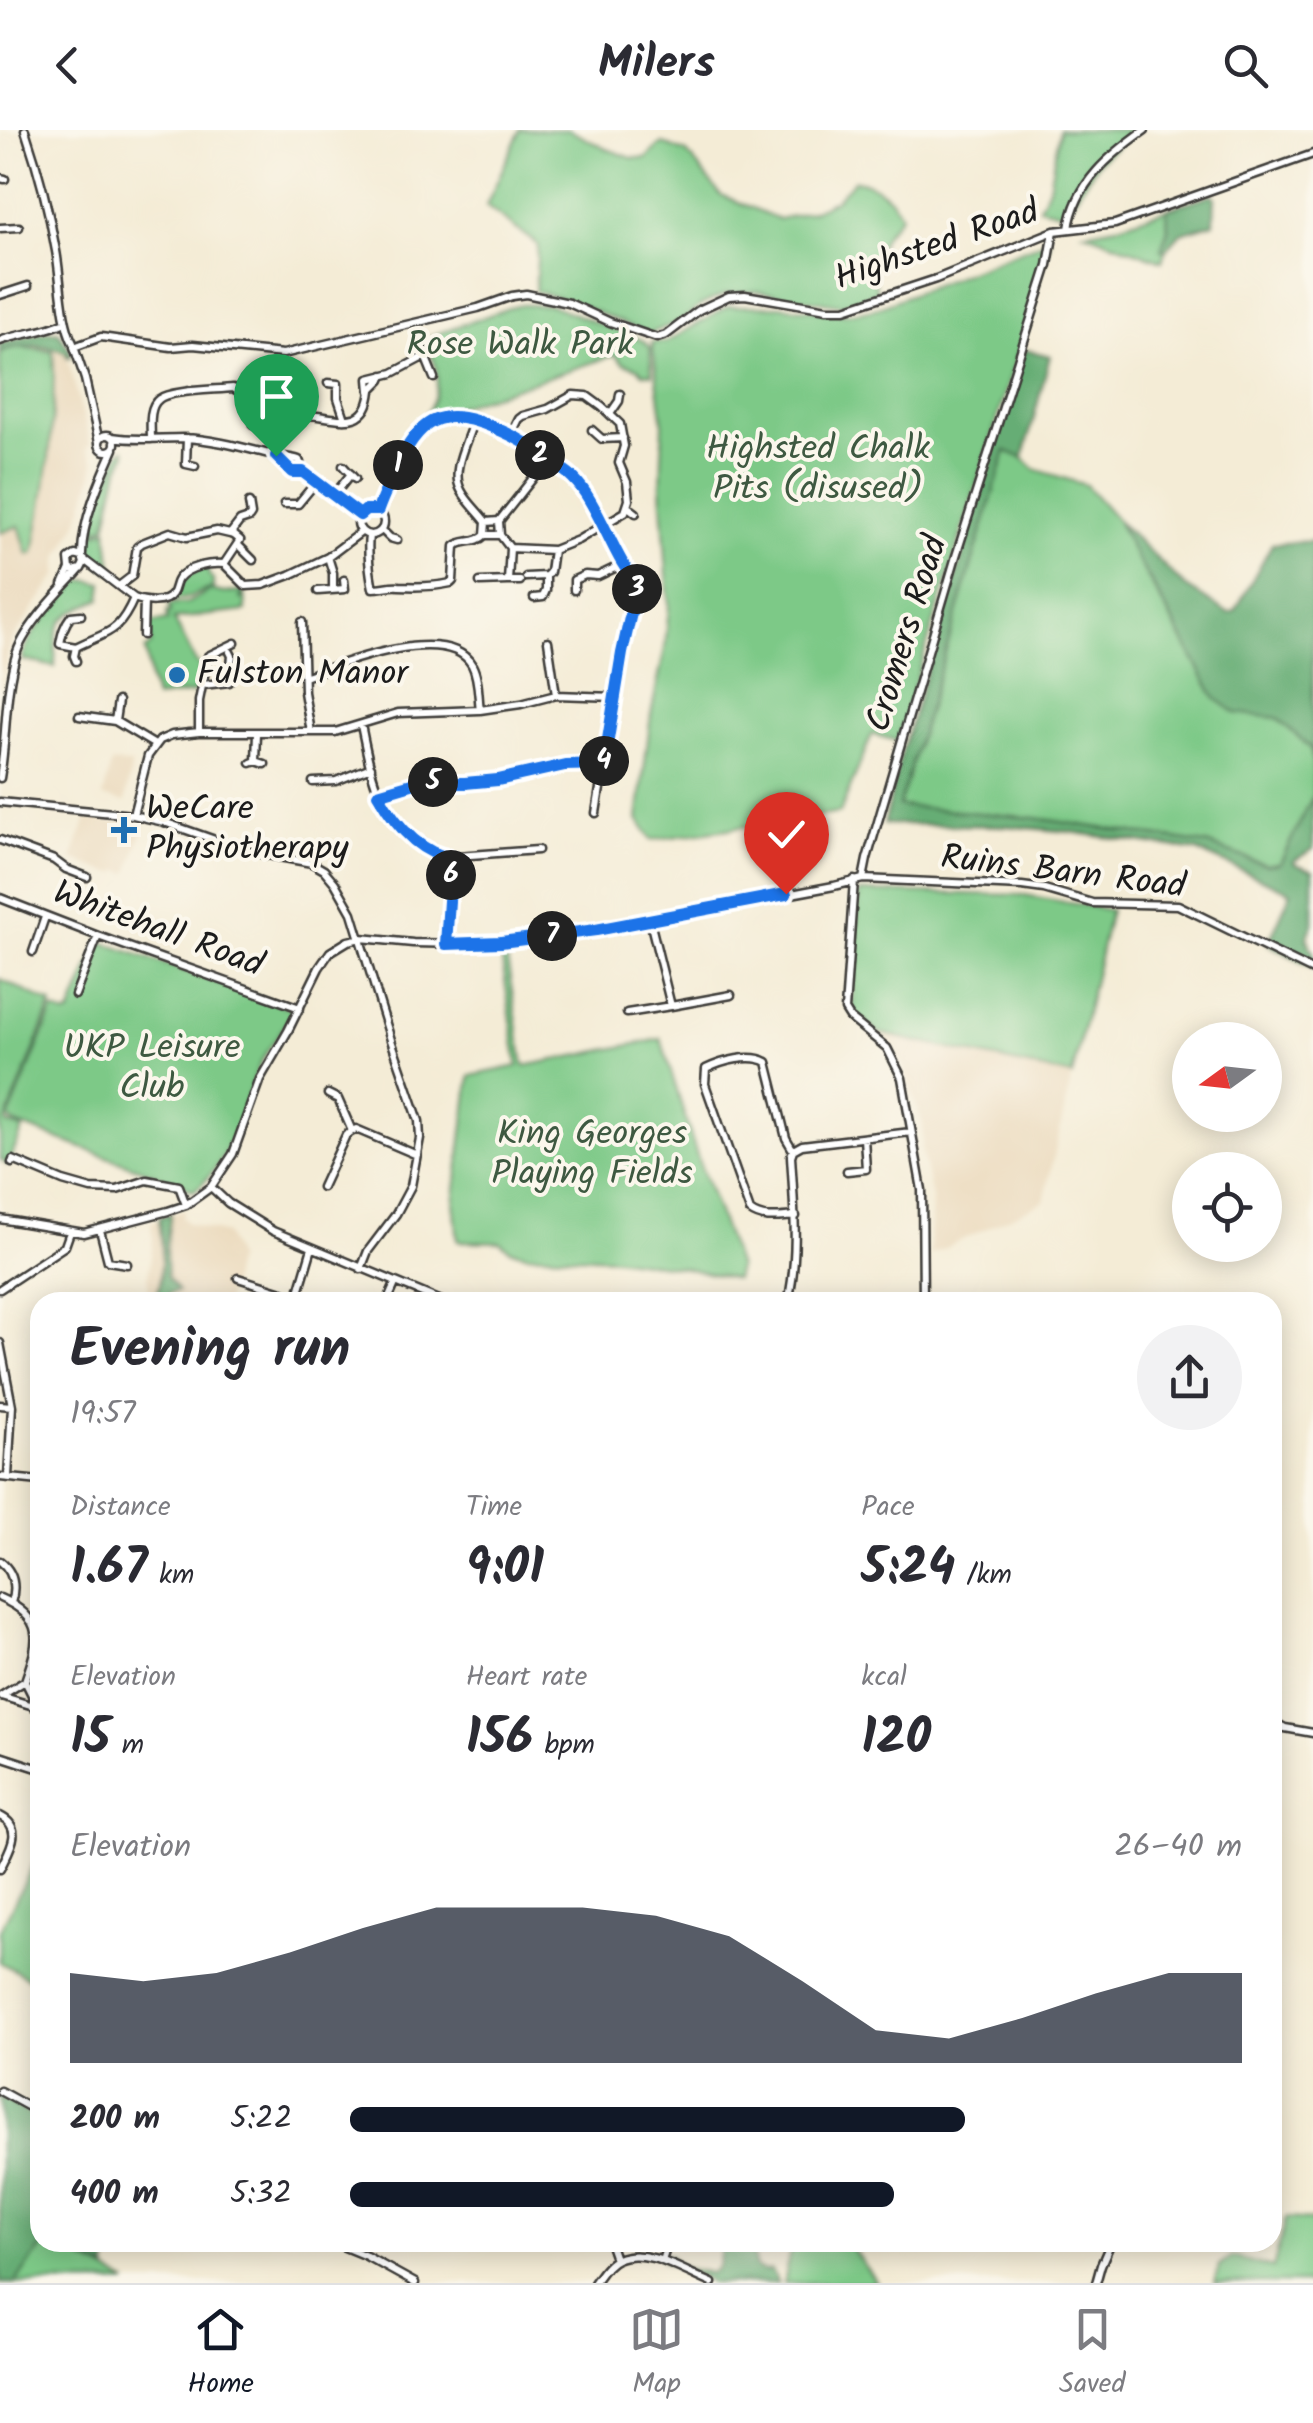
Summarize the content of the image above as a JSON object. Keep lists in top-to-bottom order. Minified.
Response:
{"streets":{"street":["Highsted Road","Cromers Road","Ruins Barn Road","Whitehall Road"]},"crossings":[["Highsted Road","Cromers Road"],["Cromers Road","Ruins Barn Road"]],"parks":["Rose Walk Park","Highsted Chalk Pits (disused)","UKP Leisure Club","King Georges Playing Fields"],"places":{"other":["Fulston Manor"],"health":["WeCare Physiotherapy"]},"north":"left","page":{"header":"Milers","pins":["2","1","3","4","5","6","7"],"heading":["Evening run","19:57"],"stats":[["Distance","1.67 km"],["Time","9:01"],["Pace","5:24 /km"],["Elevation","15 m"],["Heart rate","156 bpm"],["kcal","120"]],"chart":["Elevation","26–40 m"],"list":[{"name":"200 m","note":"5:22"},{"name":"400 m","note":"5:32"}],"tabs":["Home","Map","Saved"]}}
